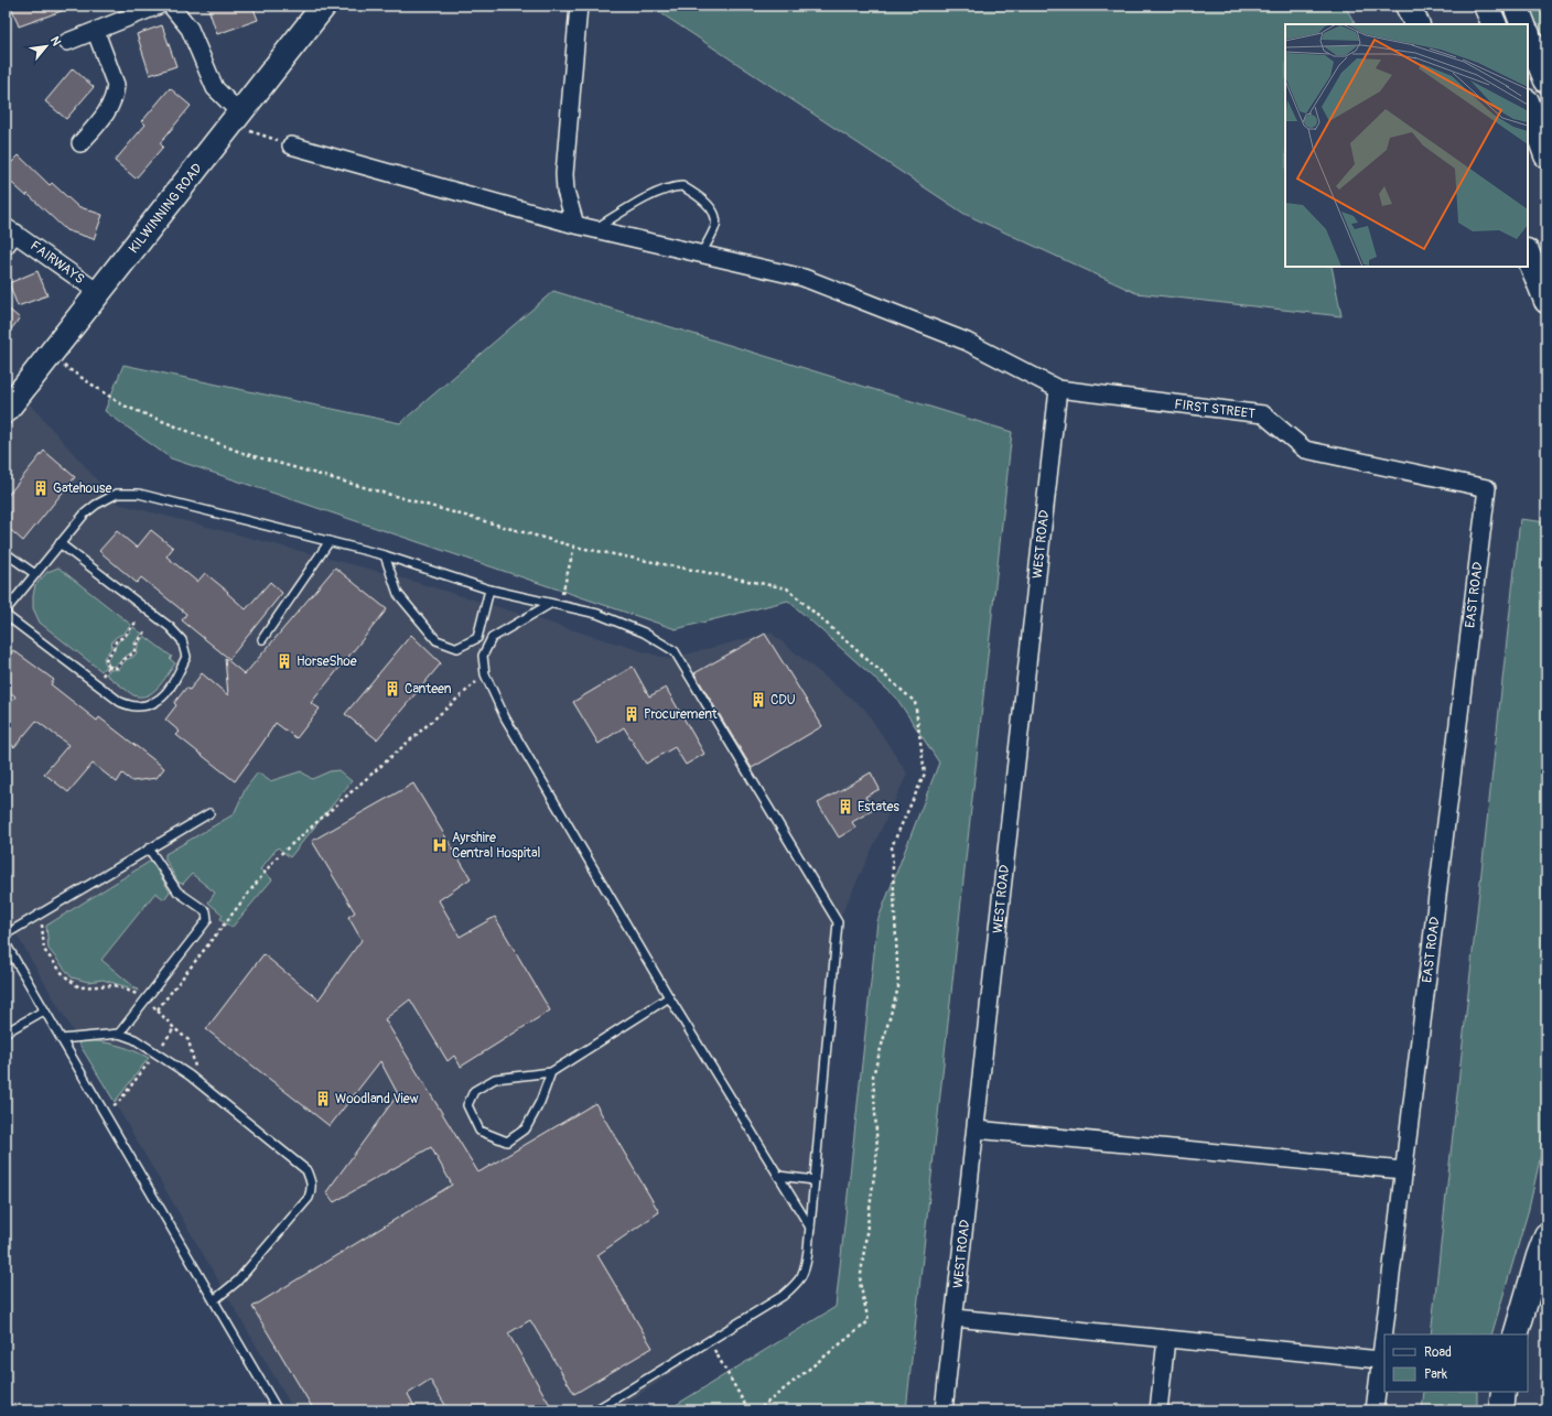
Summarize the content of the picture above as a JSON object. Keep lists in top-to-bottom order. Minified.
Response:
{"streets":{"main road":["KILWINNING ROAD"],"street":["FAIRWAYS","FIRST STREET","WEST ROAD","EAST ROAD"]},"crossings":[["KILWINNING ROAD","FAIRWAYS"],["FIRST STREET","WEST ROAD"],["FIRST STREET","EAST ROAD"]],"places":{"building":["Gatehouse","HorseShoe","Canteen","CDU","Procurement","Estates","Woodland View"],"hospital":["Ayrshire Central Hospital"]},"legend":["Road","Park"],"north":"top right"}
